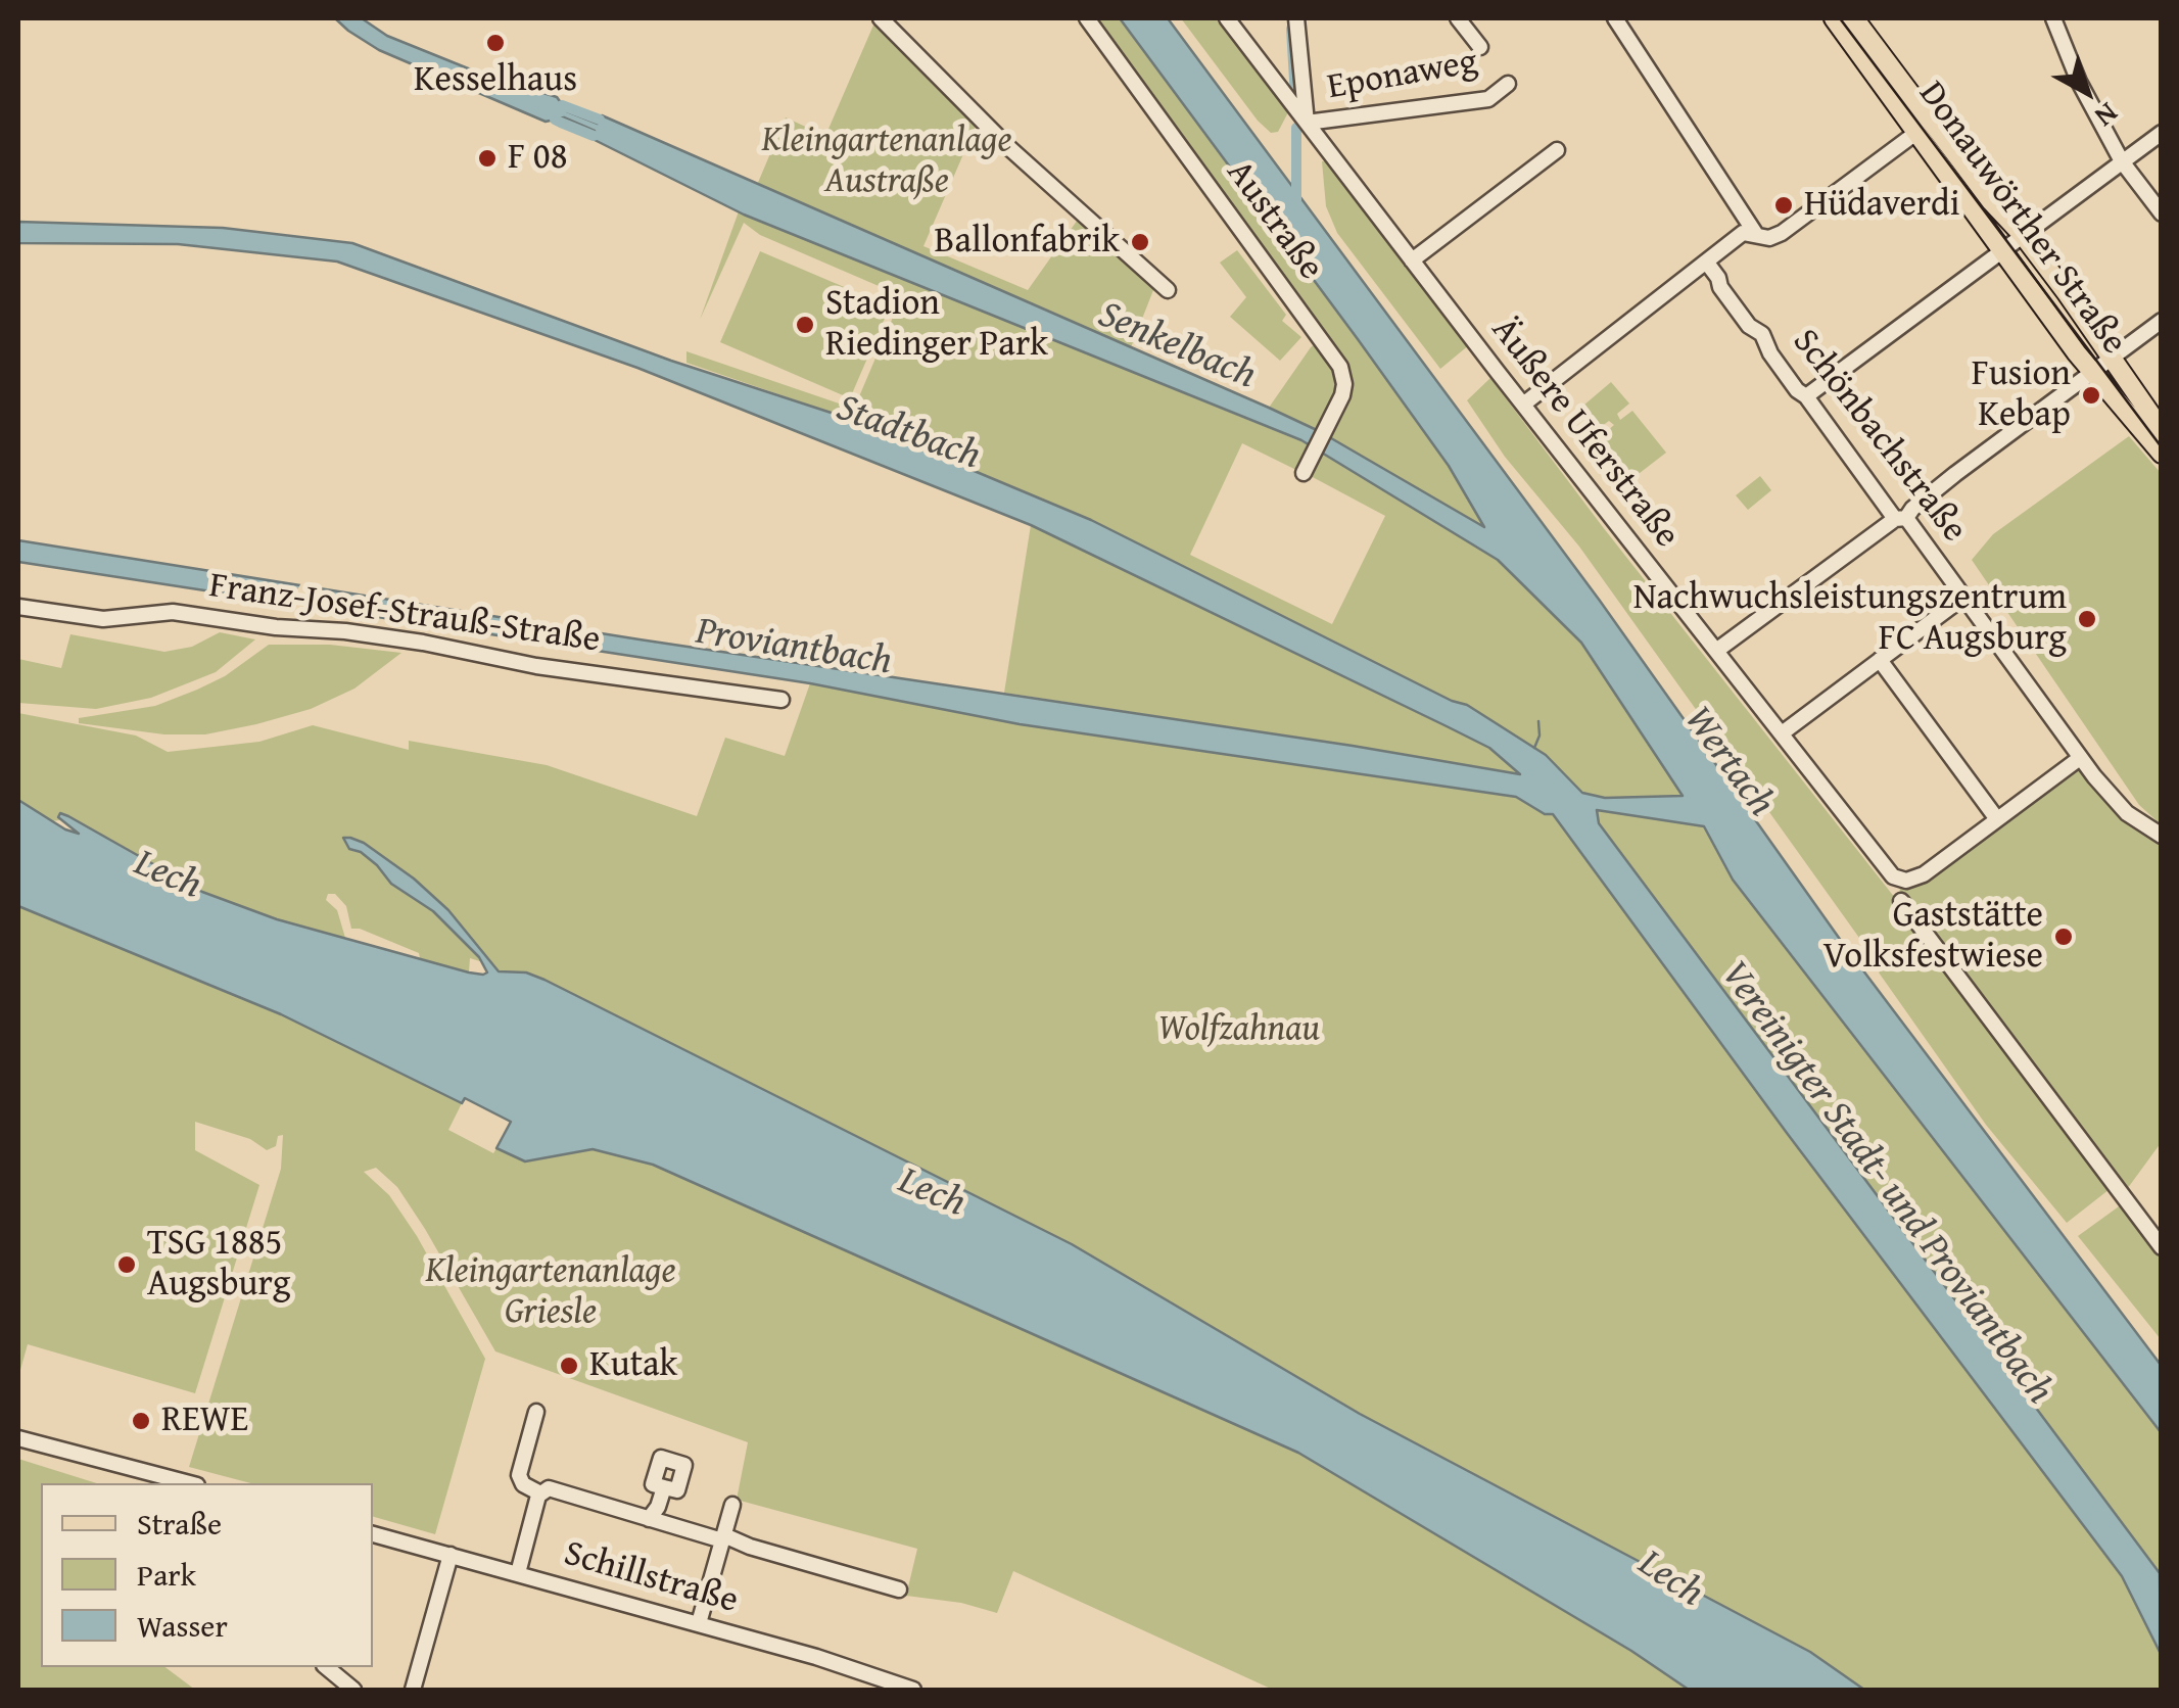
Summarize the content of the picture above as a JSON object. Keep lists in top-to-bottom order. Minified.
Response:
{"streets":{"main road":["Donauwörther Straße"],"street":["Eponaweg","Austraße","Äußere Uferstraße","Schönbachstraße","Franz-Josef-Strauß-Straße","Schillstraße"]},"crossings":[["Eponaweg","Äußere Uferstraße"]],"water":["Senkelbach","Stadtbach","Proviantbach","Wertach","Lech","Vereinigter Stadt- und Proviantbach"],"parks":["Kleingartenanlage Austraße","Wolfzahnau","Kleingartenanlage Griesle"],"places":["Kesselhaus","F 08","Hüdaverdi","Ballonfabrik","Stadion Riedinger Park","Fusion Kebap","Nachwuchsleistungszentrum FC Augsburg","Gaststätte Volksfestwiese","TSG 1885 Augsburg","Kutak","REWE"],"legend":["Straße","Park","Wasser"],"north":"bottom right"}
